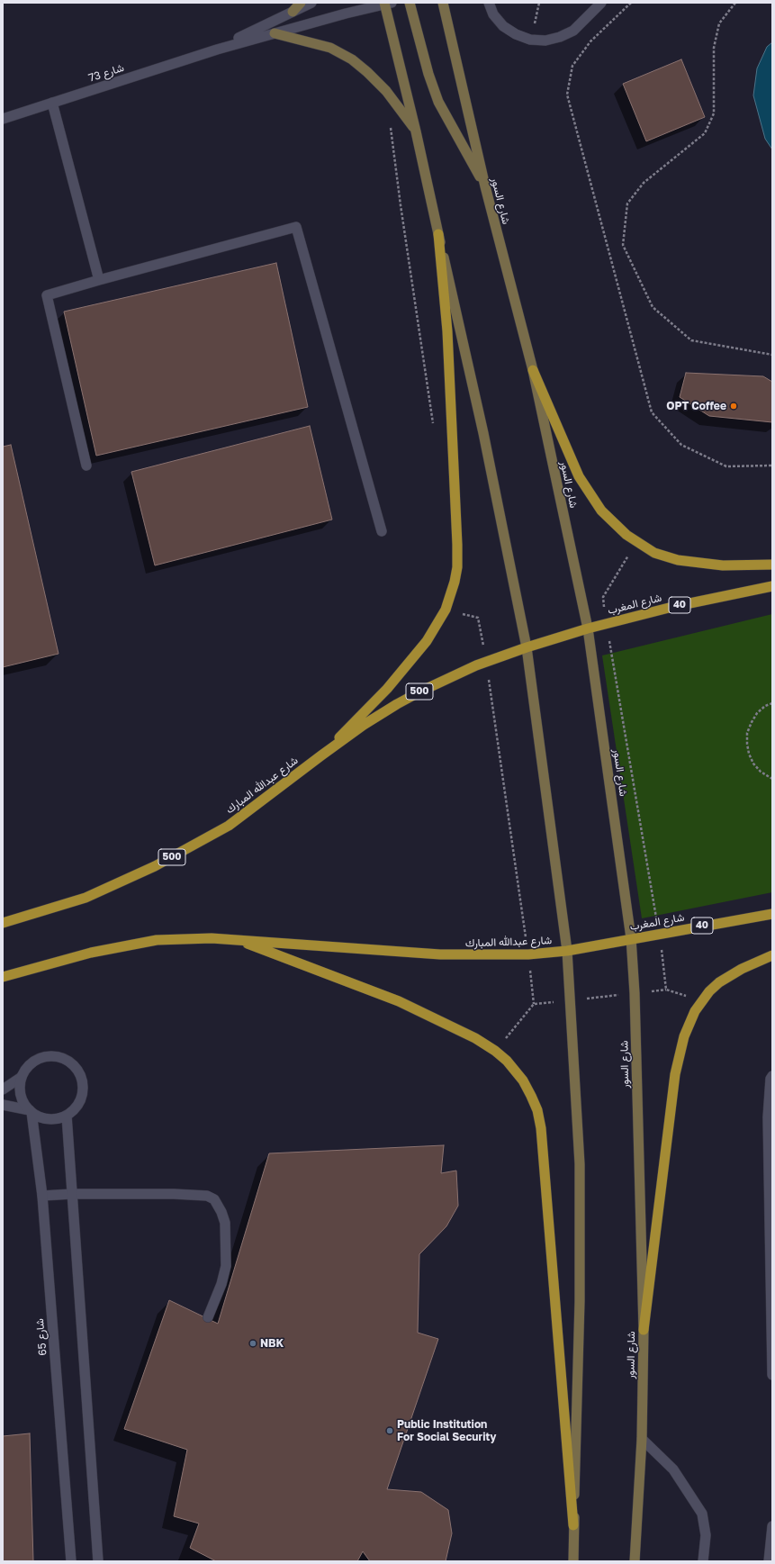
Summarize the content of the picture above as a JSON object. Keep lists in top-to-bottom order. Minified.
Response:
{"streets":{"main road":["شارع السور","شارع المغرب","40","500","شارع عبدالله المبارك"],"street":["شارع 73","شارع 65"]},"crossings":[["شارع السور","شارع المغرب"],["شارع المغرب","شارع عبدالله المبارك"]],"places":["OPT Coffee","NBK","Public Institution For Social Security"]}
